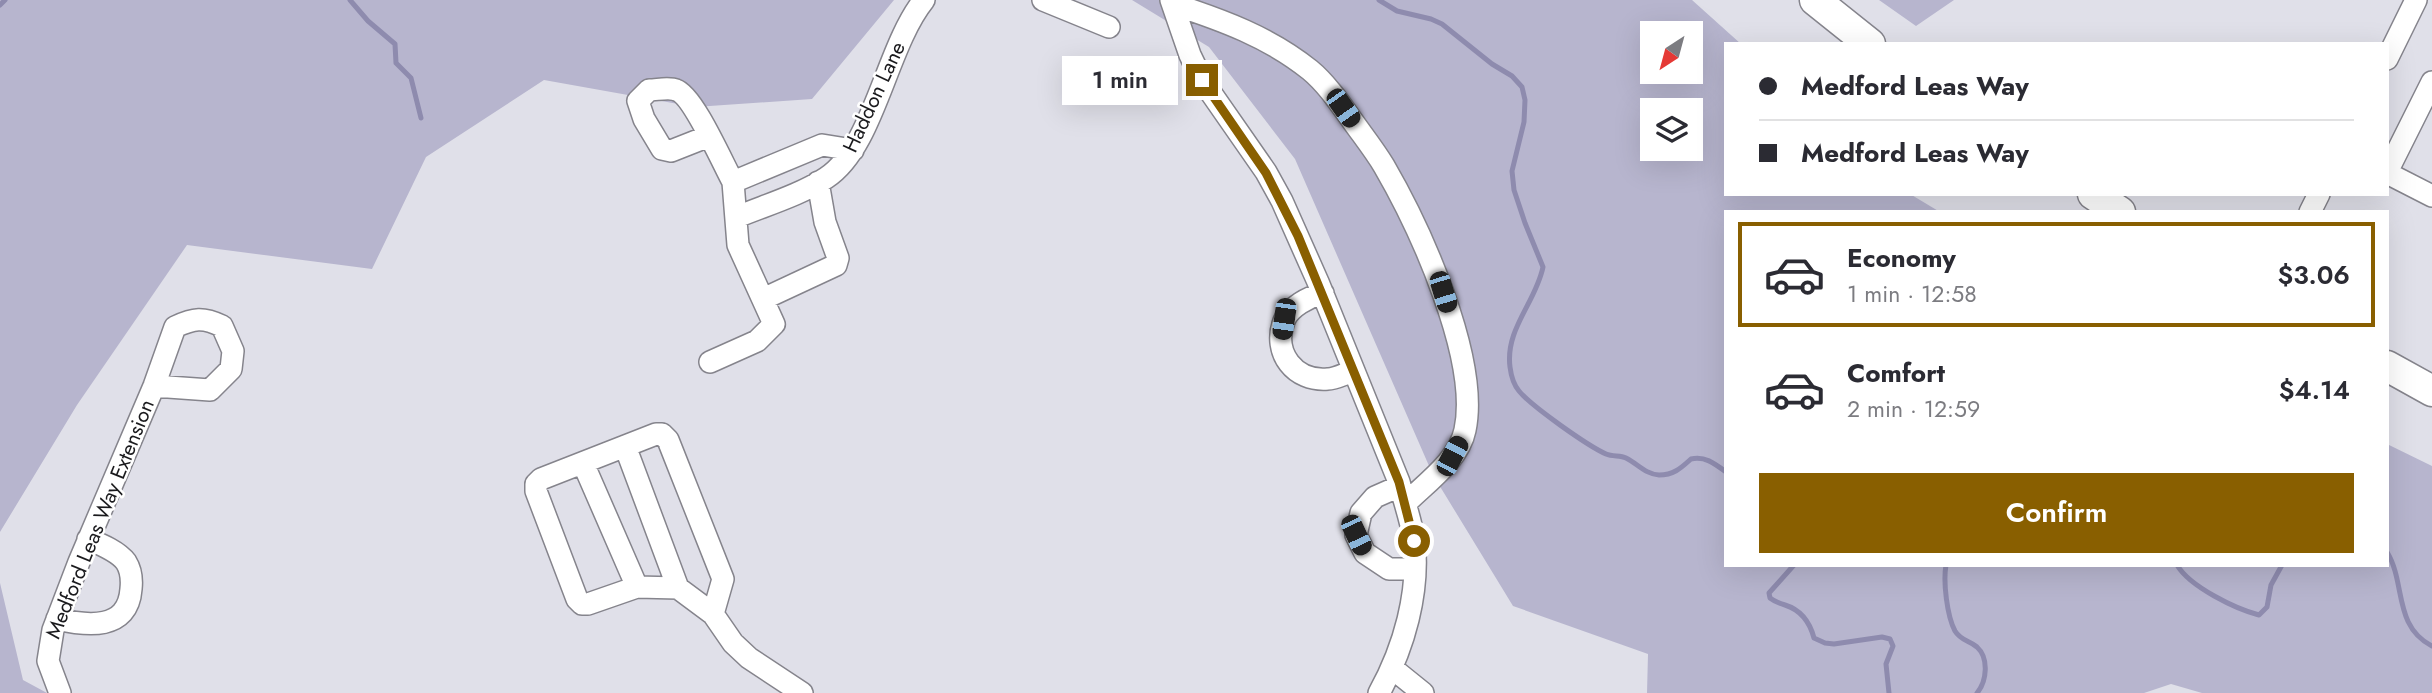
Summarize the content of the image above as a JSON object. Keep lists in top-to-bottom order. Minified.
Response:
{"streets":{"street":["Haddon Lane","Medford Leas Way Extension"]},"north":"bottom left","page":{"banner":["Medford Leas Way","Medford Leas Way"],"bubble":"1 min","list":[{"name":"Economy","note":"1 min · 12:58","value":"$3.06"},{"name":"Comfort","note":"2 min · 12:59","value":"$4.14"}],"buttons":"Confirm"}}
